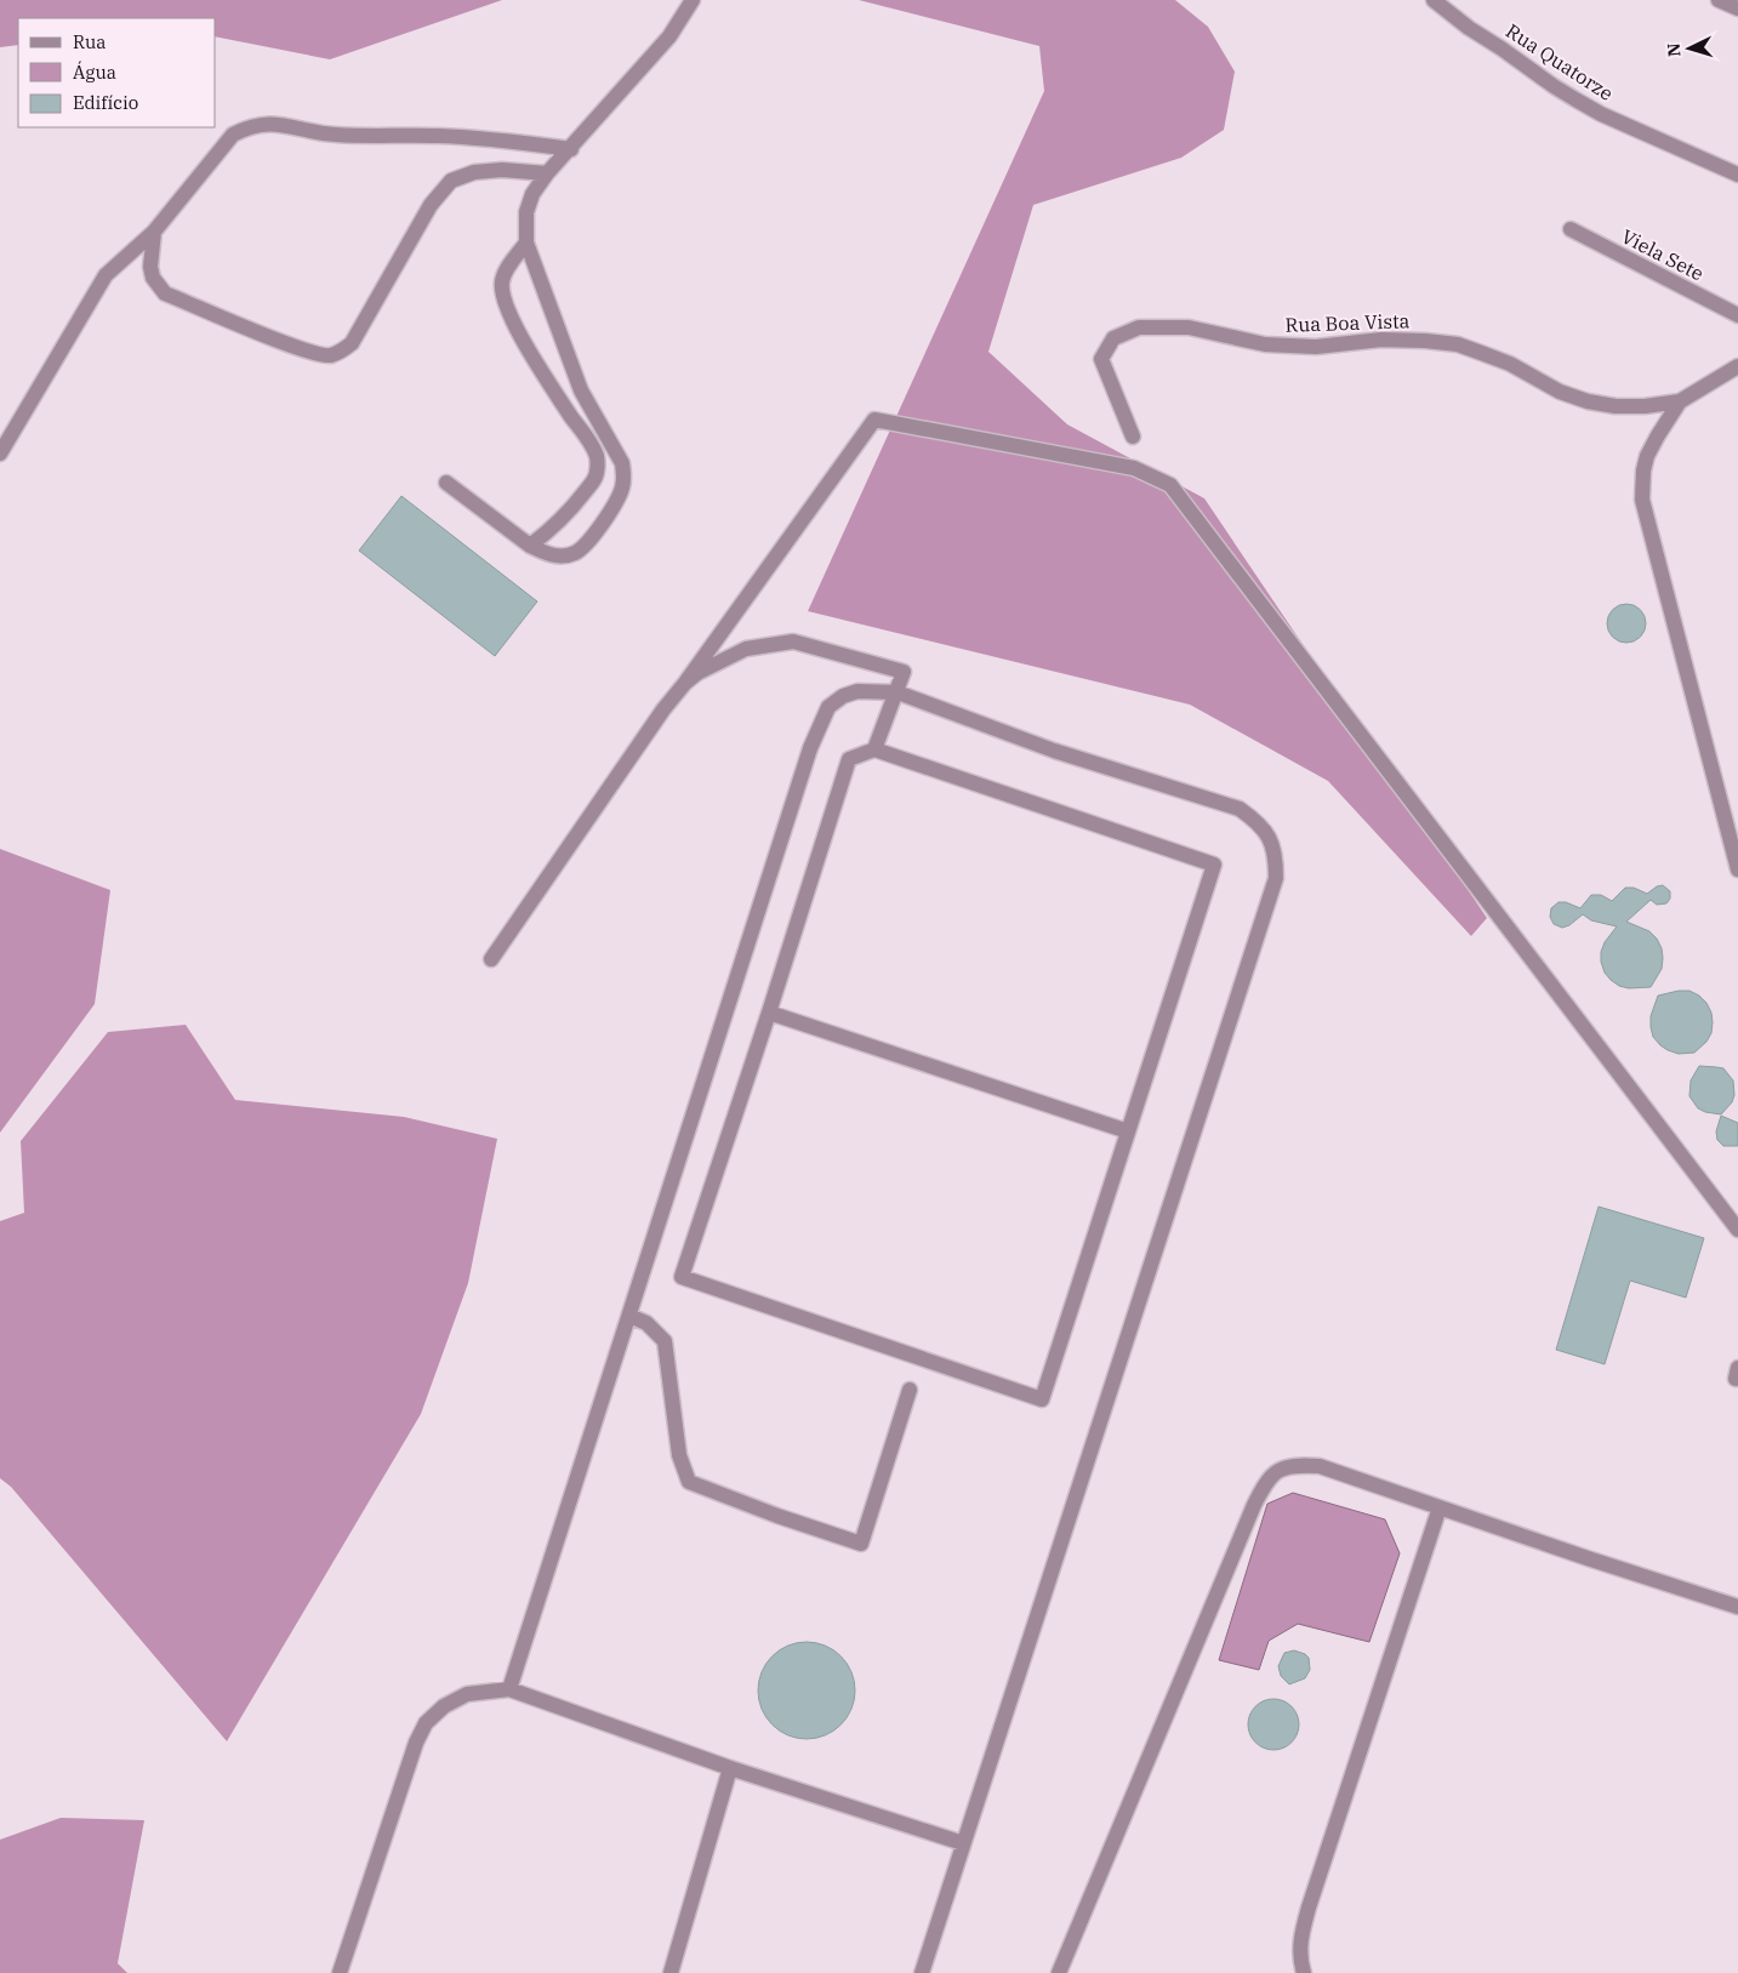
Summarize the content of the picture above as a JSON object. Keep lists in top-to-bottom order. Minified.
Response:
{"streets":{"street":["Rua Quatorze","Viela Sete","Rua Boa Vista"]},"legend":["Rua","Água","Edifício"],"north":"left"}
